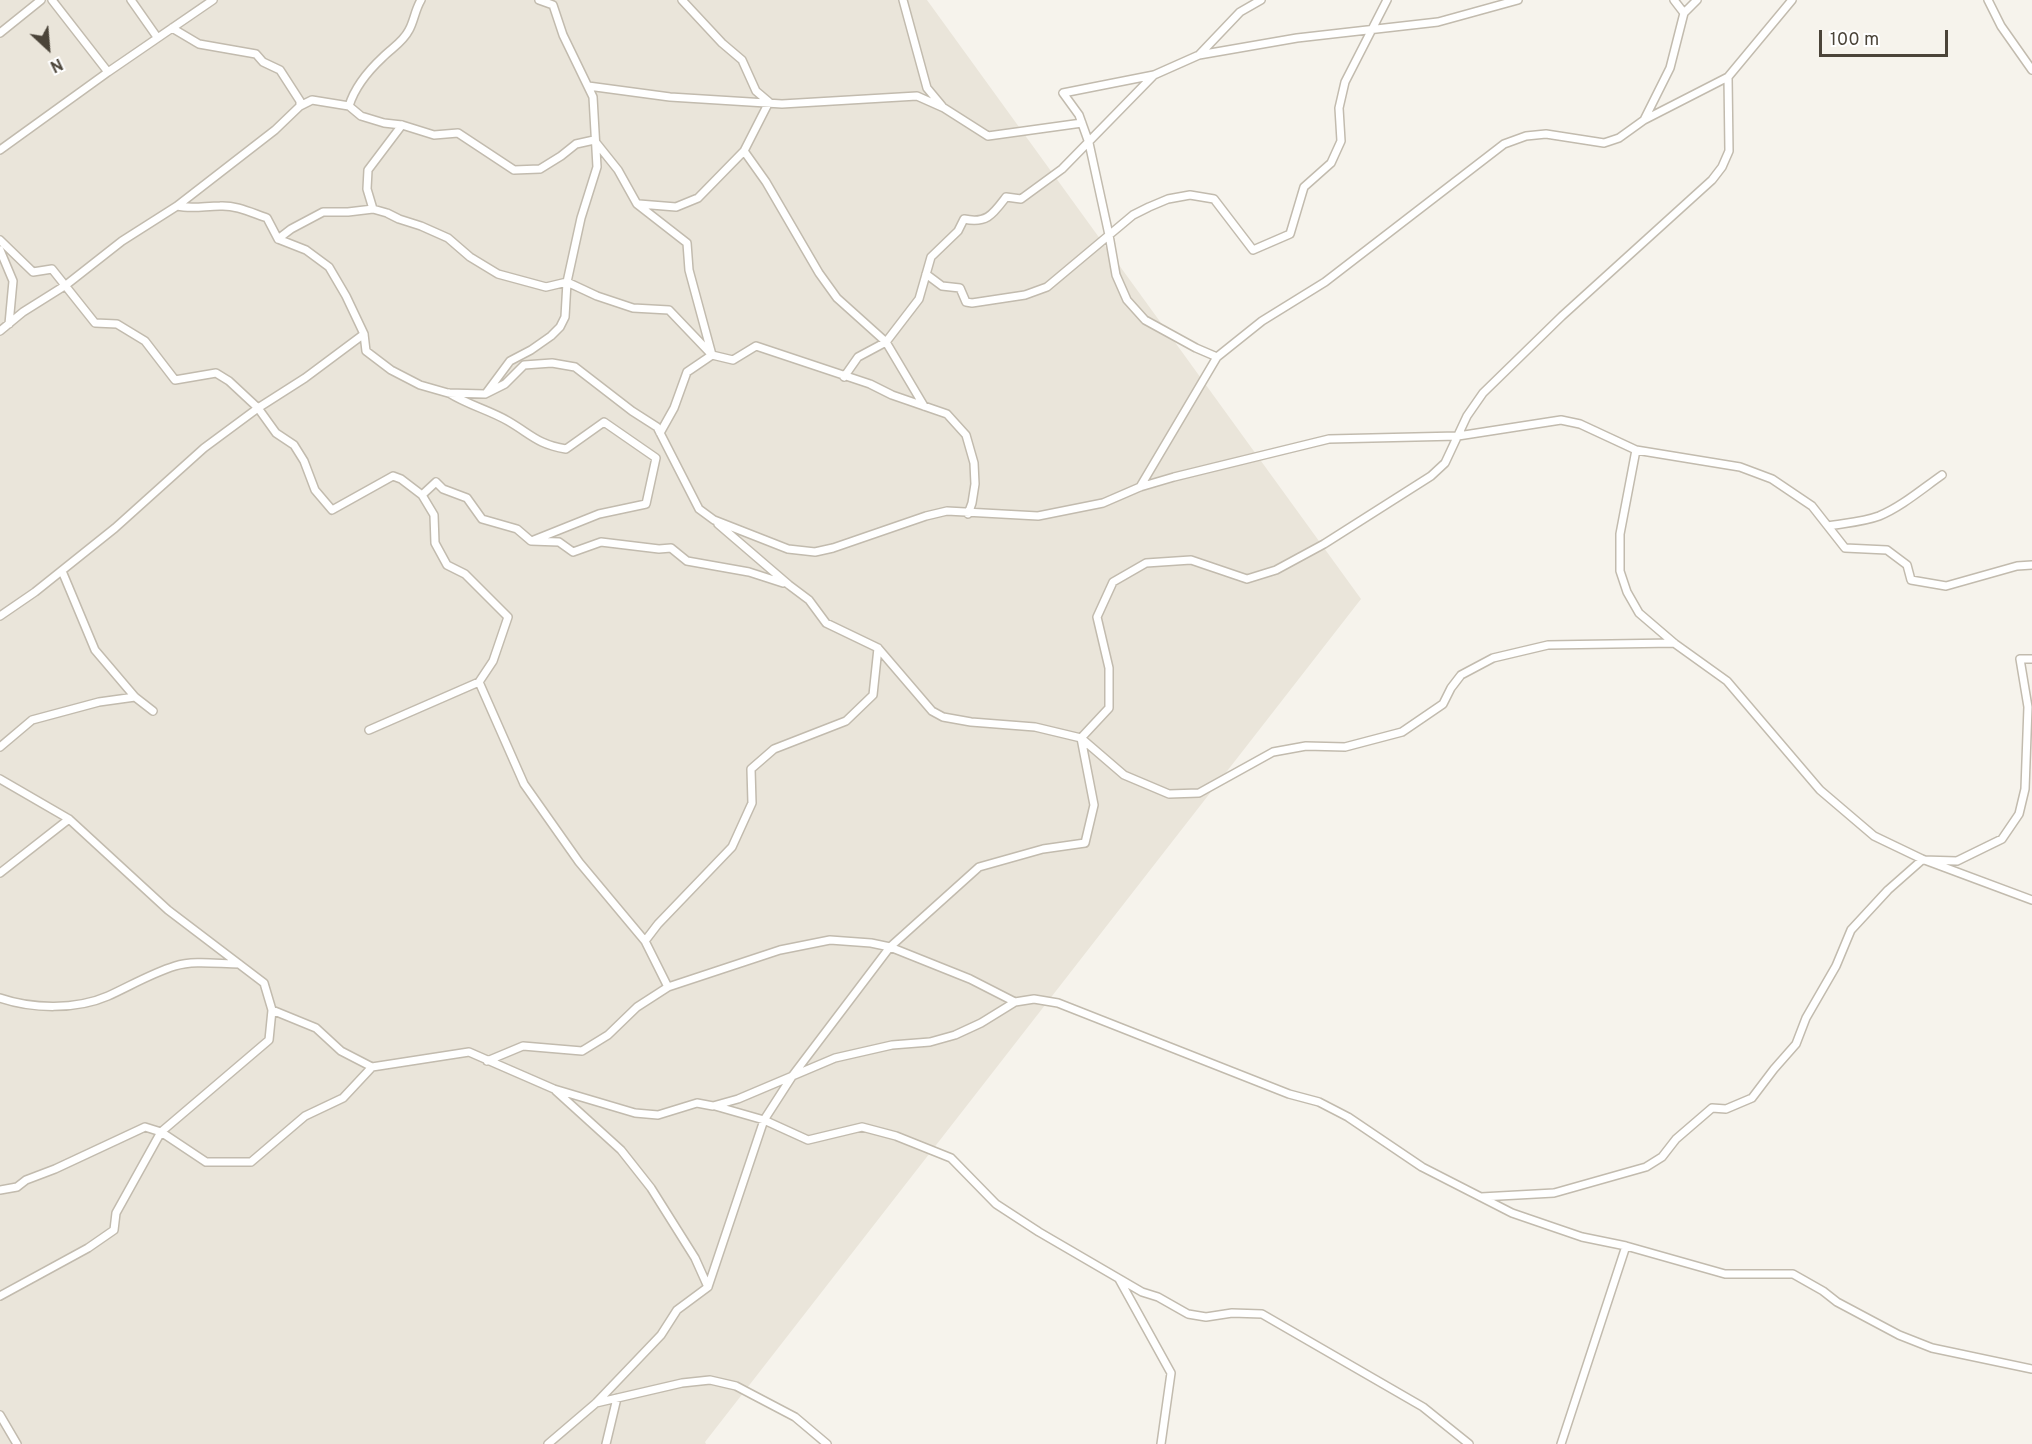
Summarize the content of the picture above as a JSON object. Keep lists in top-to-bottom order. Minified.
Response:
{"scale_bar":"100 m","north":"bottom right"}
